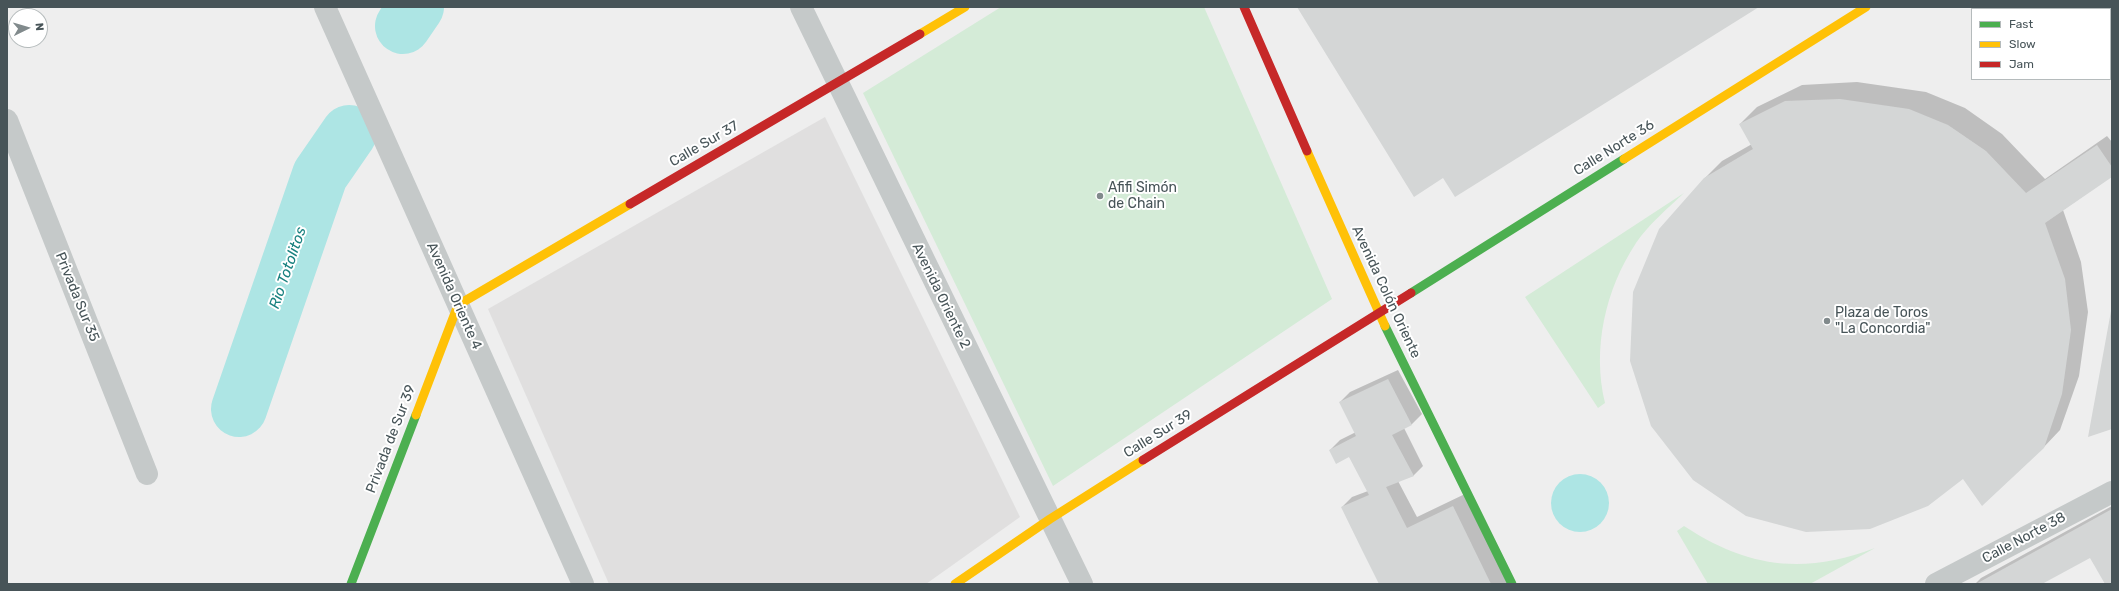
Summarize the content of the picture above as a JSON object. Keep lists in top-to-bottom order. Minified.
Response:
{"streets":{"street":["Calle Sur 37","Calle Norte 36","Avenida Colón Oriente","Avenida Oriente 4","Avenida Oriente 2","Privada Sur 35","Calle Sur 39","Privada de Sur 39","Calle Norte 38"]},"crossings":[["Calle Sur 37","Avenida Oriente 4"],["Calle Sur 37","Avenida Oriente 2"],["Calle Sur 37","Privada de Sur 39"],["Calle Norte 36","Avenida Colón Oriente"],["Calle Norte 36","Calle Sur 39"],["Avenida Colón Oriente","Calle Sur 39"],["Avenida Oriente 4","Privada de Sur 39"],["Avenida Oriente 2","Calle Sur 39"]],"water":["Rio Totolitos"],"places":["Afifi Simón de Chain","Plaza de Toros \"La Concordia\""],"legend":["Fast","Slow","Jam"],"north":"right"}
